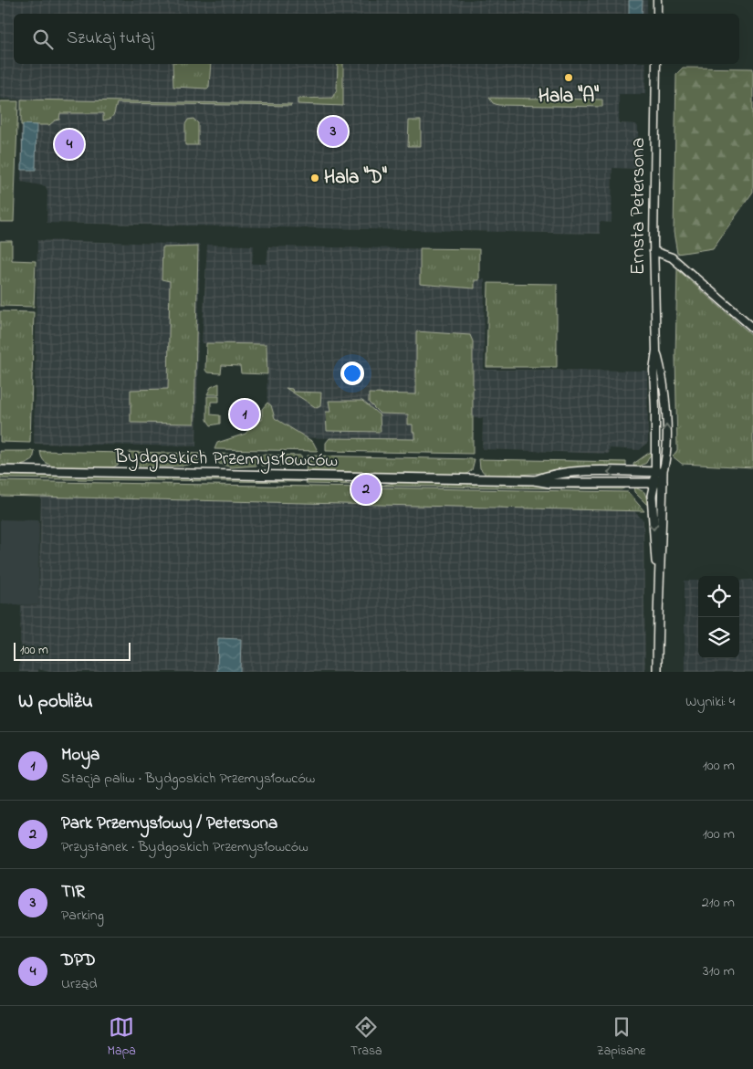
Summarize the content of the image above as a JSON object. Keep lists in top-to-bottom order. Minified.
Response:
{"streets":{"street":["Ernsta Petersona","Bydgoskich Przemysłowców"]},"crossings":[["Ernsta Petersona","Bydgoskich Przemysłowców"]],"places":["Hala \"A\"","Hala \"D\""],"scale_bar":"100 m","page":{"search":"Szukaj tutaj","pins":["3","4","1","2"],"scale":"100 m","heading":["W pobliżu","Wyniki: 4"],"list":[{"mark":"1","name":"Moya","note":"Stacja paliw · Bydgoskich Przemysłowców","value":"100 m"},{"mark":"2","name":"Park Przemysłowy / Petersona","note":"Przystanek · Bydgoskich Przemysłowców","value":"100 m"},{"mark":"3","name":"TIR","note":"Parking","value":"210 m"},{"mark":"4","name":"DPD","note":"Urząd","value":"310 m"}],"nav":["Mapa","Trasa","Zapisane"]}}
